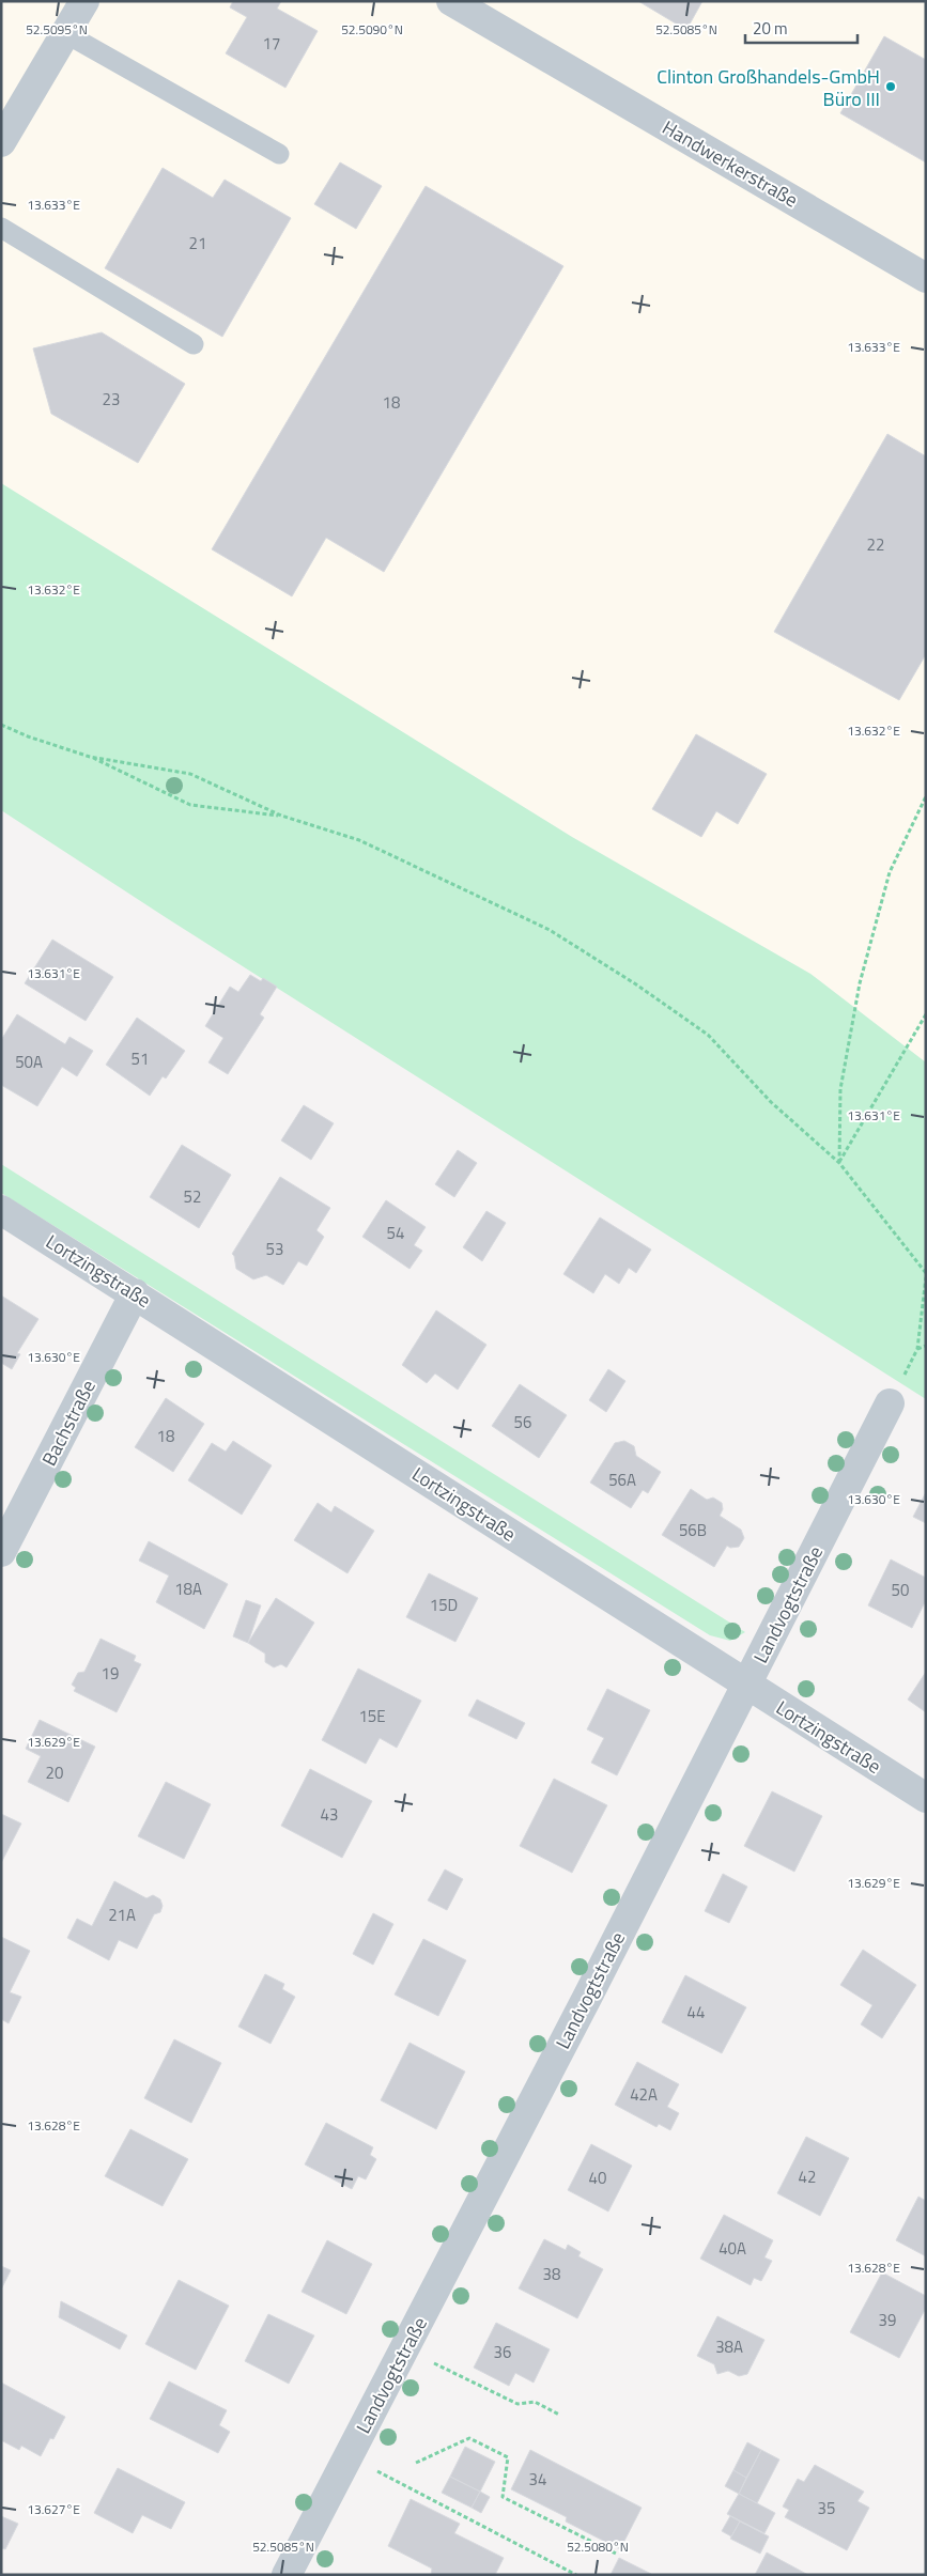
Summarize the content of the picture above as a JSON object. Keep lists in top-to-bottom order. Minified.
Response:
{"streets":{"street":["Handwerkerstraße","Lortzingstraße","Bachstraße","Landvogtstraße"]},"crossings":[["Lortzingstraße","Bachstraße"],["Lortzingstraße","Landvogtstraße"]],"places":["Clinton Großhandels-GmbH Büro III"],"house_numbers":["17","21","23","18","22","51","50A","52","54","53","56","18","56A","56B","18A","50","15D","19","15E","20","43","21A","44","42A","42","40","40A","38","39","38A","36","34","35"],"scale_bar":"20 m","coordinates":["52.5095°N","52.5090°N","52.5085°N","13.633°E","13.632°E","13.631°E","13.630°E","13.629°E","13.628°E","13.627°E","52.5080°N"]}
